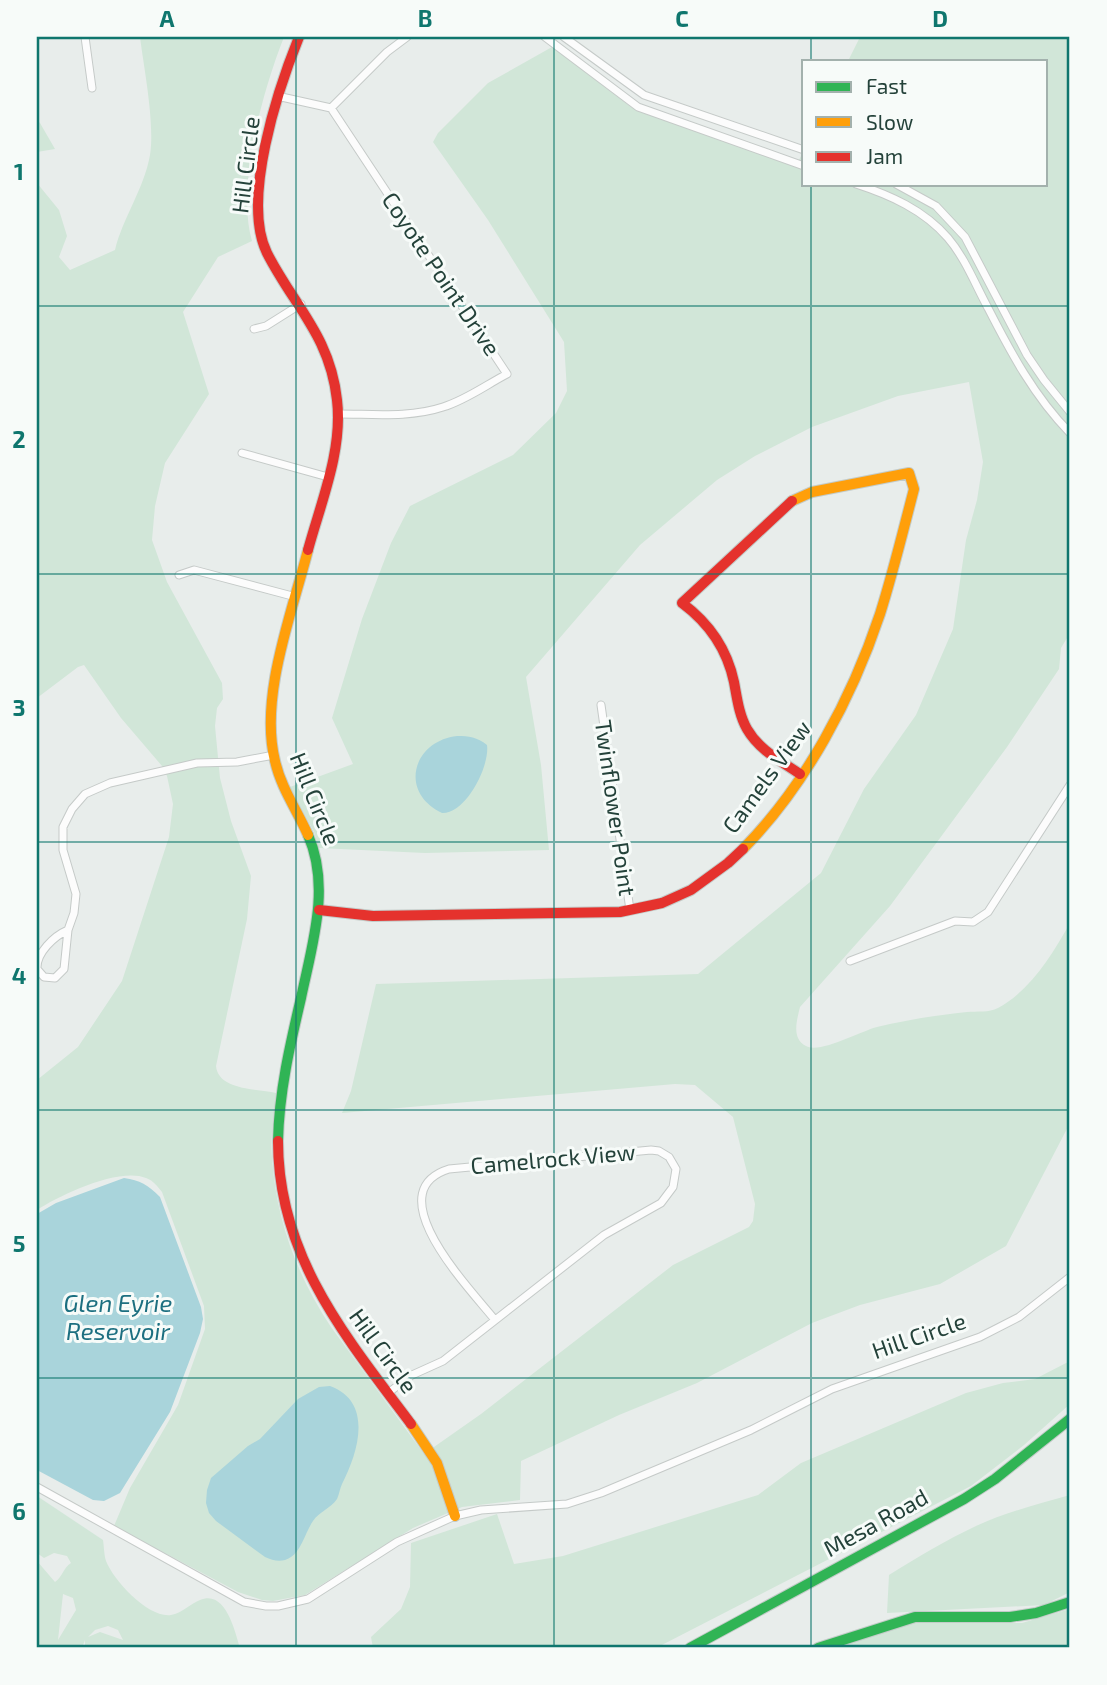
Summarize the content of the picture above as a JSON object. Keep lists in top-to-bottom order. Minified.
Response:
{"streets":{"street":["Hill Circle","Coyote Point Drive","Camels View","Twinflower Point","Camelrock View","Mesa Road"]},"crossings":[["Hill Circle","Coyote Point Drive"],["Hill Circle","Camels View"],["Hill Circle","Camelrock View"],["Camels View","Twinflower Point"]],"water":["Glen Eyrie Reservoir"],"legend":["Fast","Slow","Jam"],"grid":{"columns":["A","B","C","D"],"rows":["1","2","3","4","5","6"]}}
